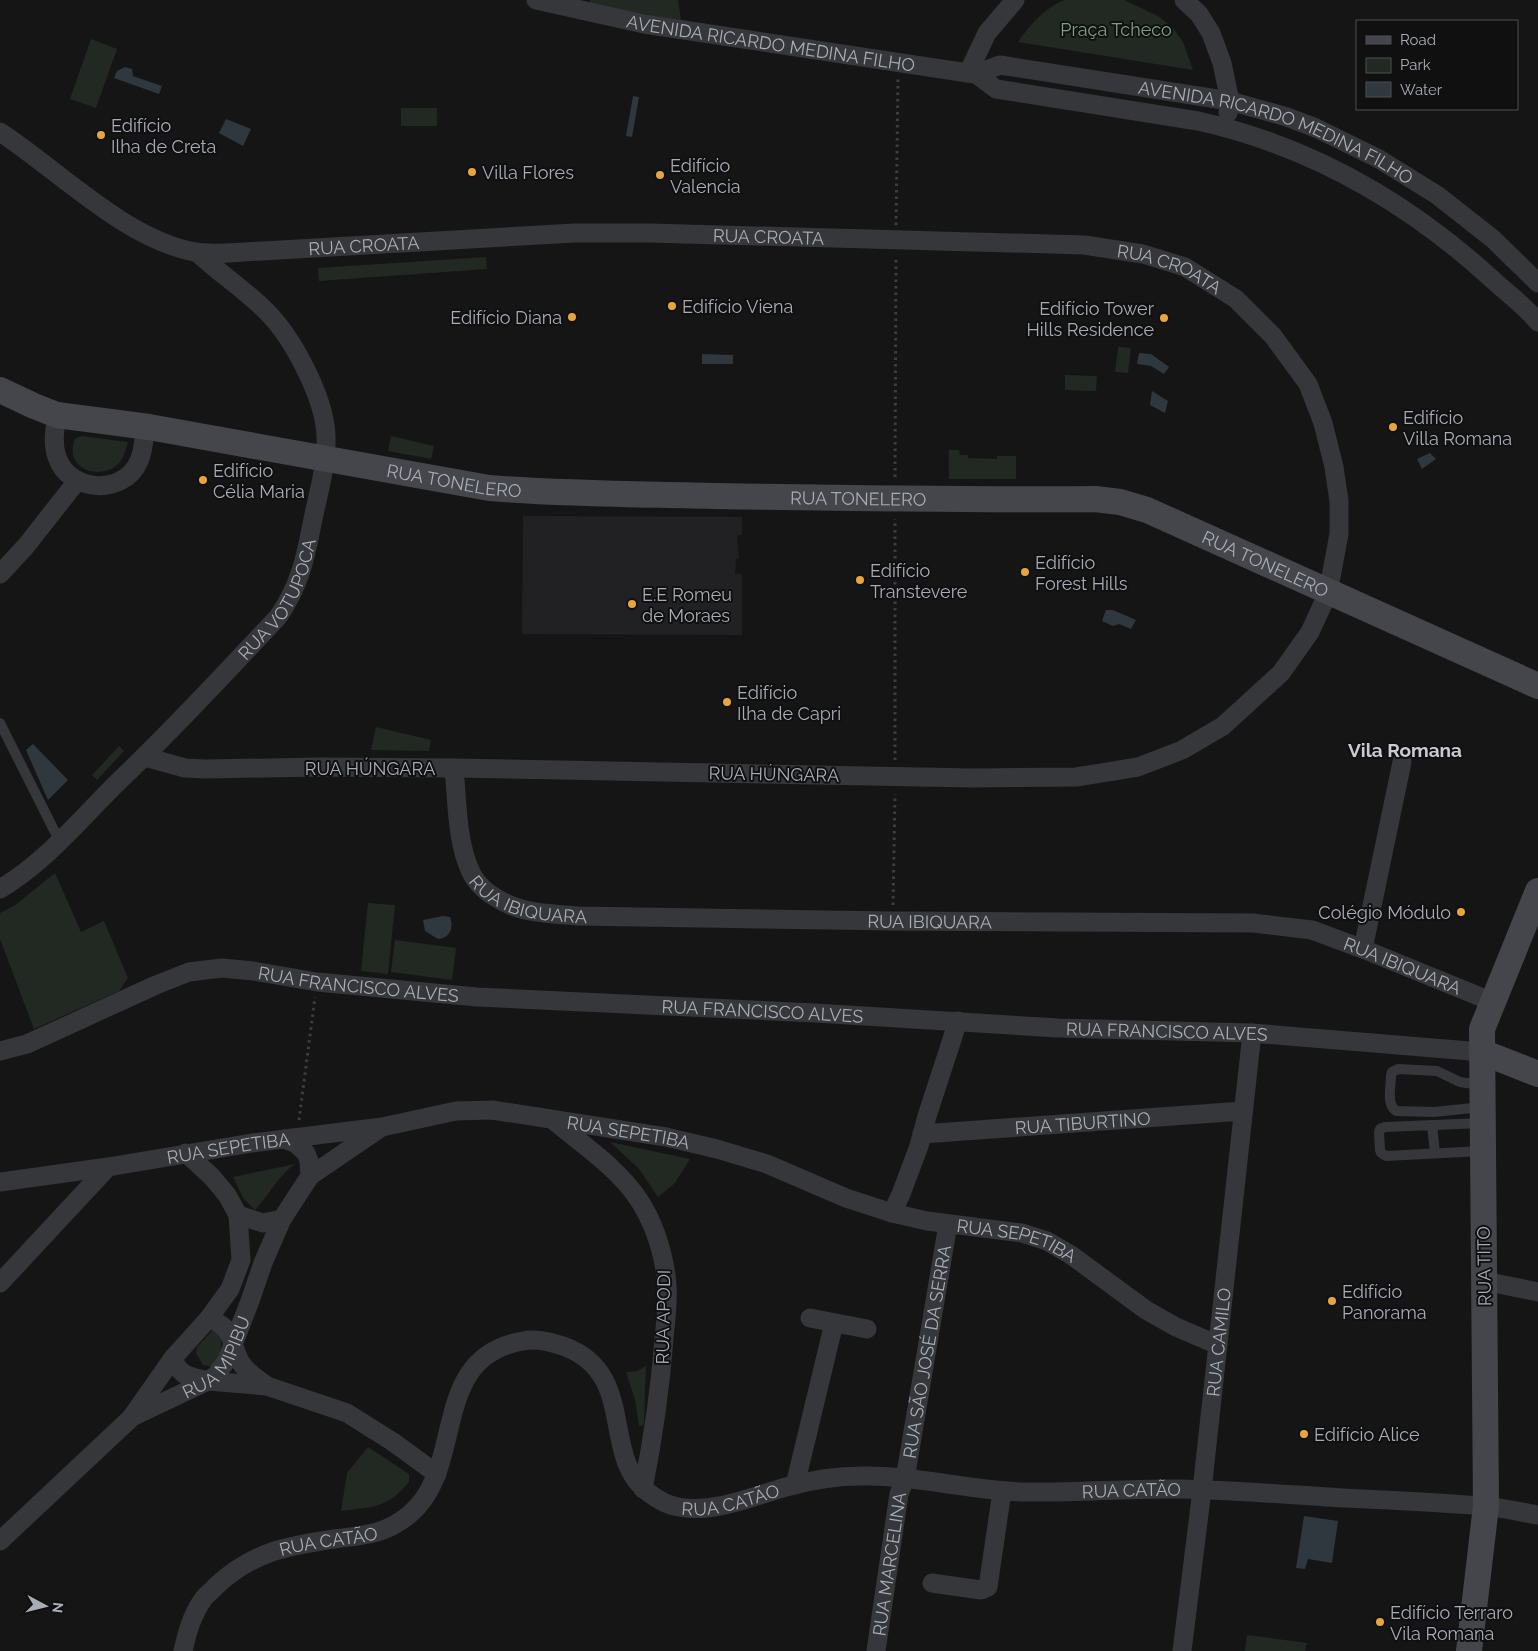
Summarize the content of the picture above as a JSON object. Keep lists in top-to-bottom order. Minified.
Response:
{"streets":{"street":["AVENIDA RICARDO MEDINA FILHO","RUA CROATA","RUA TONELERO","RUA VOTUPOCA","RUA HÚNGARA","RUA IBIQUARA","RUA FRANCISCO ALVES","RUA TIBURTINO","RUA SEPETIBA","RUA TITO","RUA APODI","RUA CAMILO","RUA SÃO JOSÉ DA SERRA","RUA MIPIBU","RUA CATÃO","RUA MARCELINA"]},"crossings":[["RUA CROATA","RUA TONELERO"],["RUA CROATA","RUA VOTUPOCA"],["RUA CROATA","RUA HÚNGARA"],["RUA TONELERO","RUA VOTUPOCA"],["RUA TONELERO","RUA HÚNGARA"],["RUA VOTUPOCA","RUA HÚNGARA"],["RUA HÚNGARA","RUA IBIQUARA"],["RUA IBIQUARA","RUA TITO"],["RUA FRANCISCO ALVES","RUA TITO"],["RUA FRANCISCO ALVES","RUA CAMILO"],["RUA TIBURTINO","RUA CAMILO"],["RUA SEPETIBA","RUA APODI"],["RUA SEPETIBA","RUA CAMILO"],["RUA SEPETIBA","RUA SÃO JOSÉ DA SERRA"],["RUA SEPETIBA","RUA MIPIBU"],["RUA TITO","RUA CATÃO"],["RUA APODI","RUA CATÃO"],["RUA CAMILO","RUA CATÃO"],["RUA SÃO JOSÉ DA SERRA","RUA CATÃO"],["RUA SÃO JOSÉ DA SERRA","RUA MARCELINA"],["RUA CATÃO","RUA MARCELINA"]],"districts":["Vila Romana"],"parks":["Praça Tcheco"],"places":["Edifício Ilha de Creta","Villa Flores","Edifício Valencia","Edifício Viena","Edifício Diana","Edifício Tower Hills Residence","Edifício Villa Romana","Edifício Célia Maria","Edifício Forest Hills","Edifício Transtevere","E.E Romeu de Moraes","Edifício Ilha de Capri","Colégio Módulo","Edifício Panorama","Edifício Alice","Edifício Terraro Vila Romana"],"legend":["Road","Park","Water"],"north":"right"}
